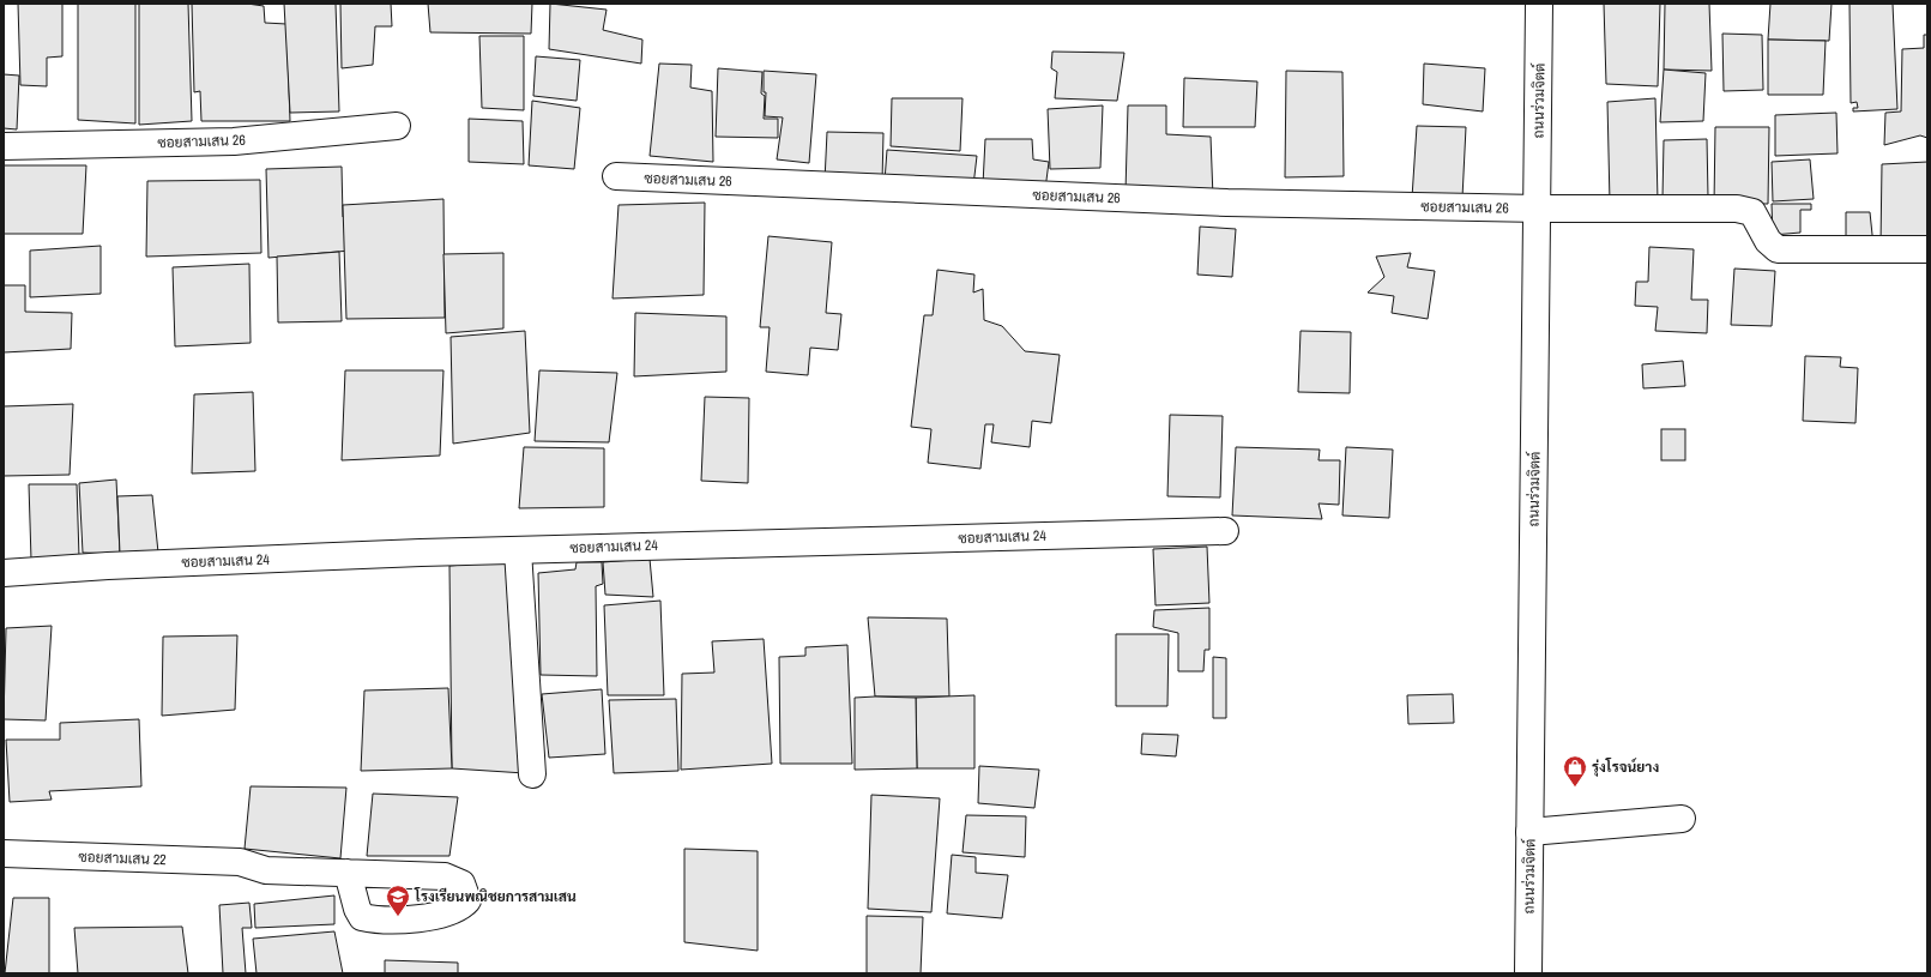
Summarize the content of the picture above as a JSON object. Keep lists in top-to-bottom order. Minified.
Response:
{"streets":{"street":["ถนนร่วมจิตต์","ซอยสามเสน 26","ซอยสามเสน 24","ซอยสามเสน 22"]},"crossings":[["ถนนร่วมจิตต์","ซอยสามเสน 26"]],"places":{"shop":["รุ่งโรจน์ยาง"],"school or university":["โรงเรียนพณิชยการสามเสน"]}}
